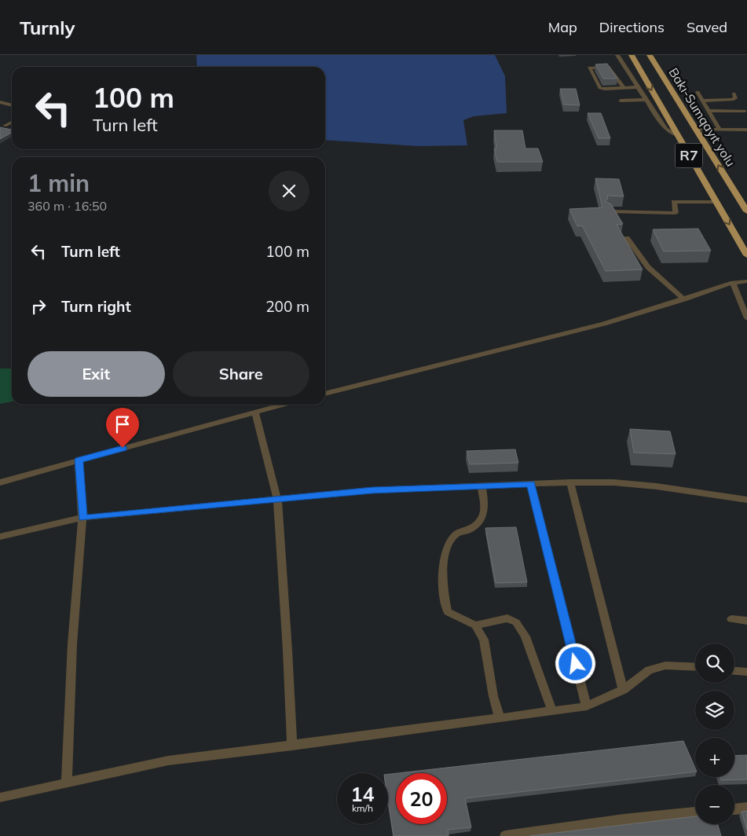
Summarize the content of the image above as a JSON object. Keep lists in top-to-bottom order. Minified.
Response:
{"streets":{"highway":["Bakı-Sumqayıt yolu","R7"]},"page":{"header":"Turnly","nav":["Map","Directions","Saved"],"turn":["100 m","Turn left"],"heading":["1 min","360 m · 16:50"],"list":[{"name":"Turn left","value":"100 m"},{"name":"Turn right","value":"200 m"}],"buttons":["Exit","Share"],"map_buttons":["+","−"],"speed":"14 km/h","limit":"20"}}
